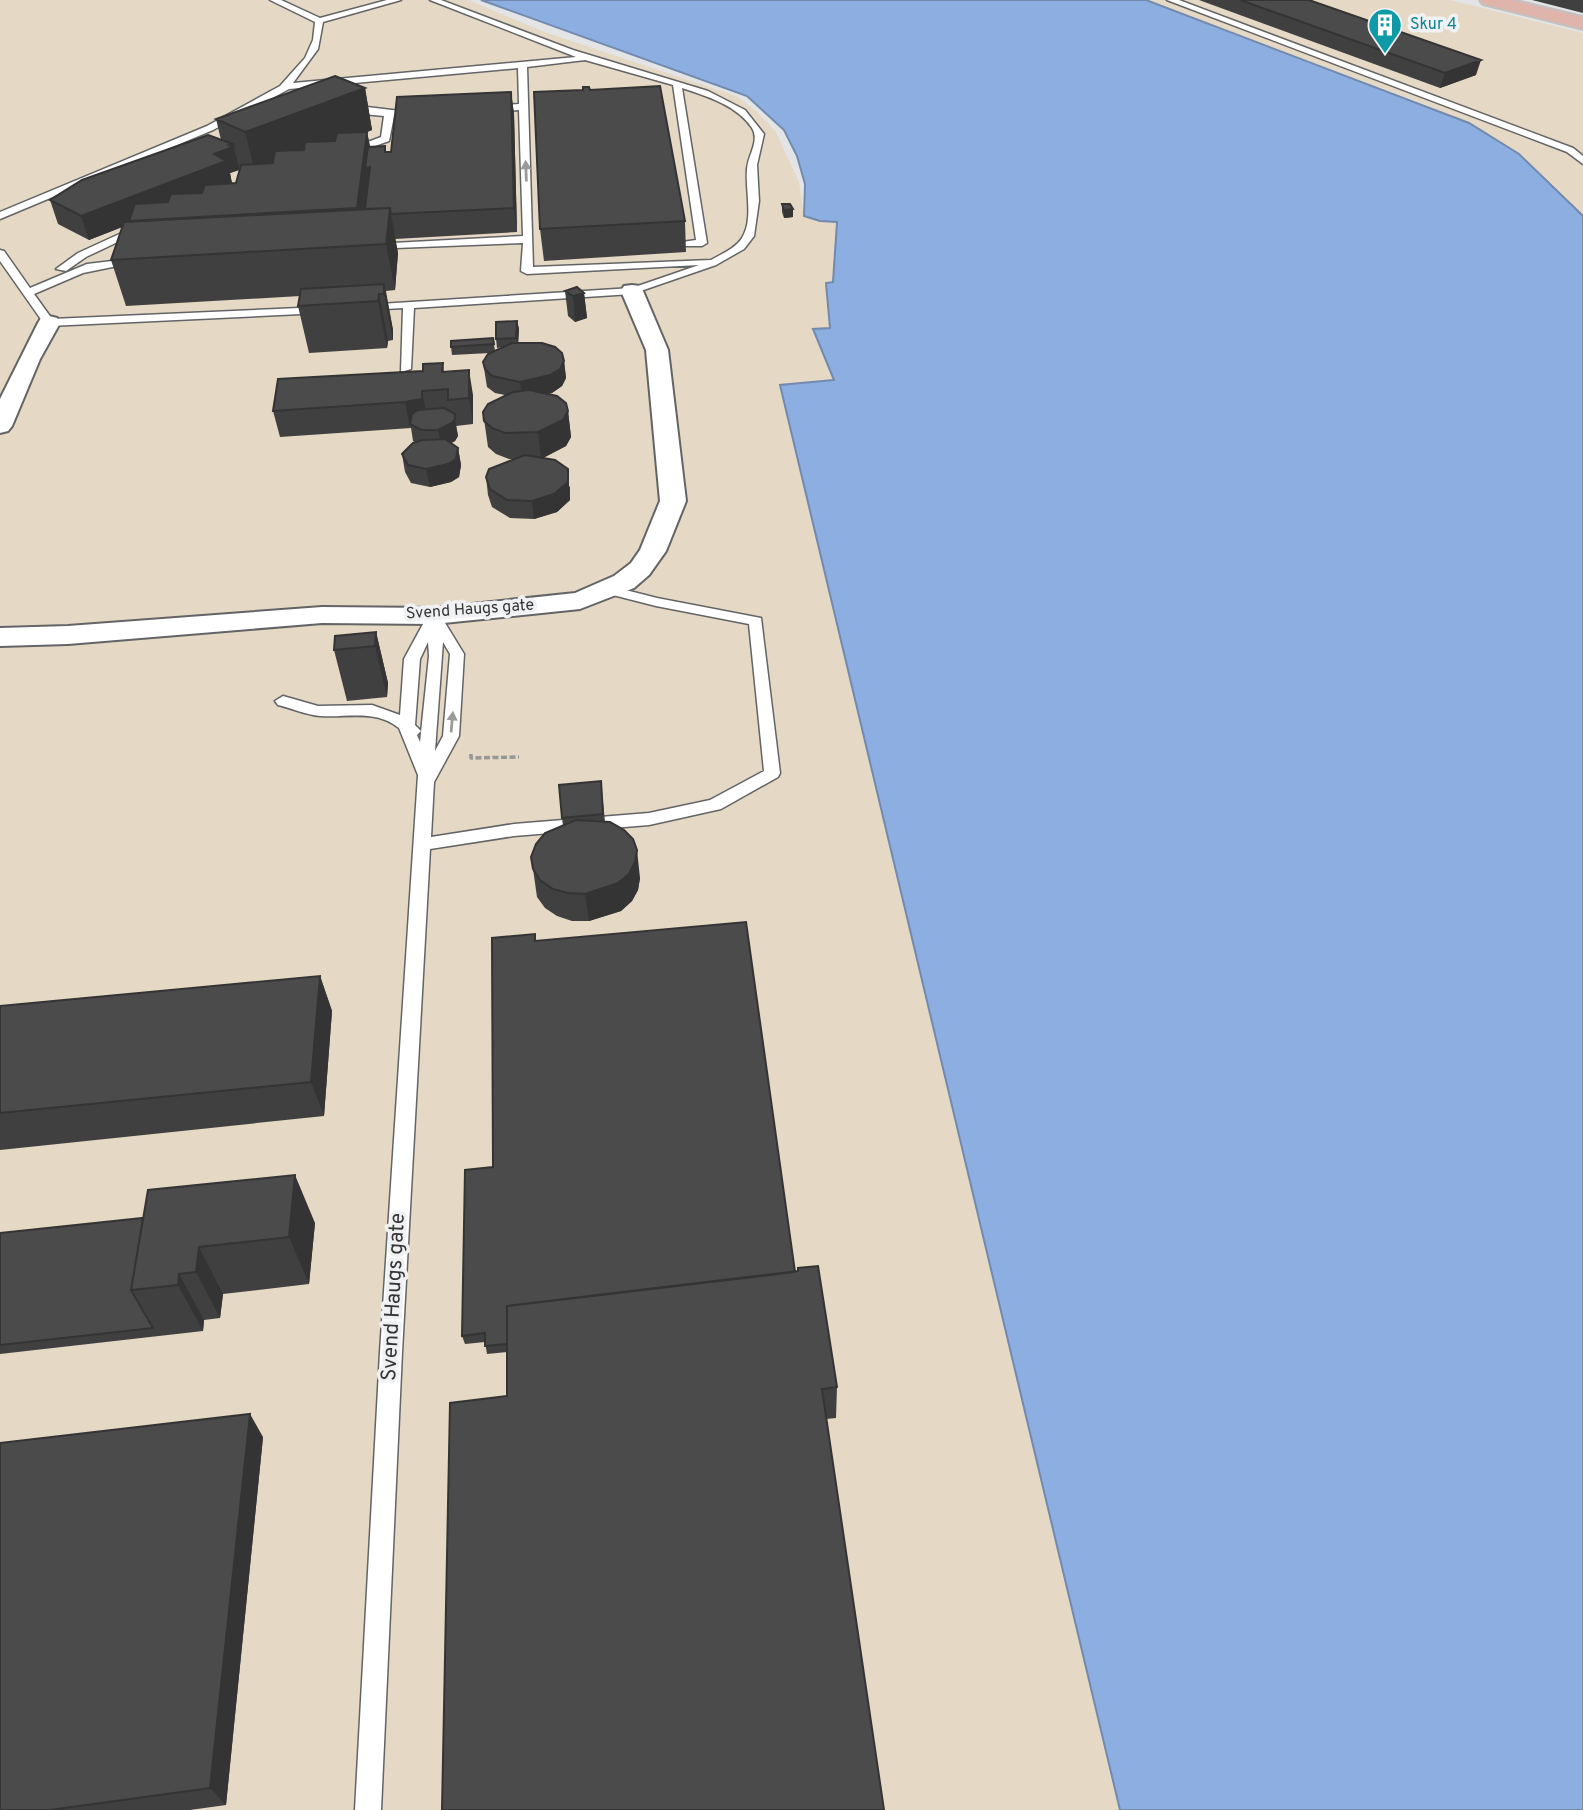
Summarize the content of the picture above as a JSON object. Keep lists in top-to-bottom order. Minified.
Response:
{"streets":{"street":["Svend Haugs gate"]},"places":{"building":["Skur 4"]}}
